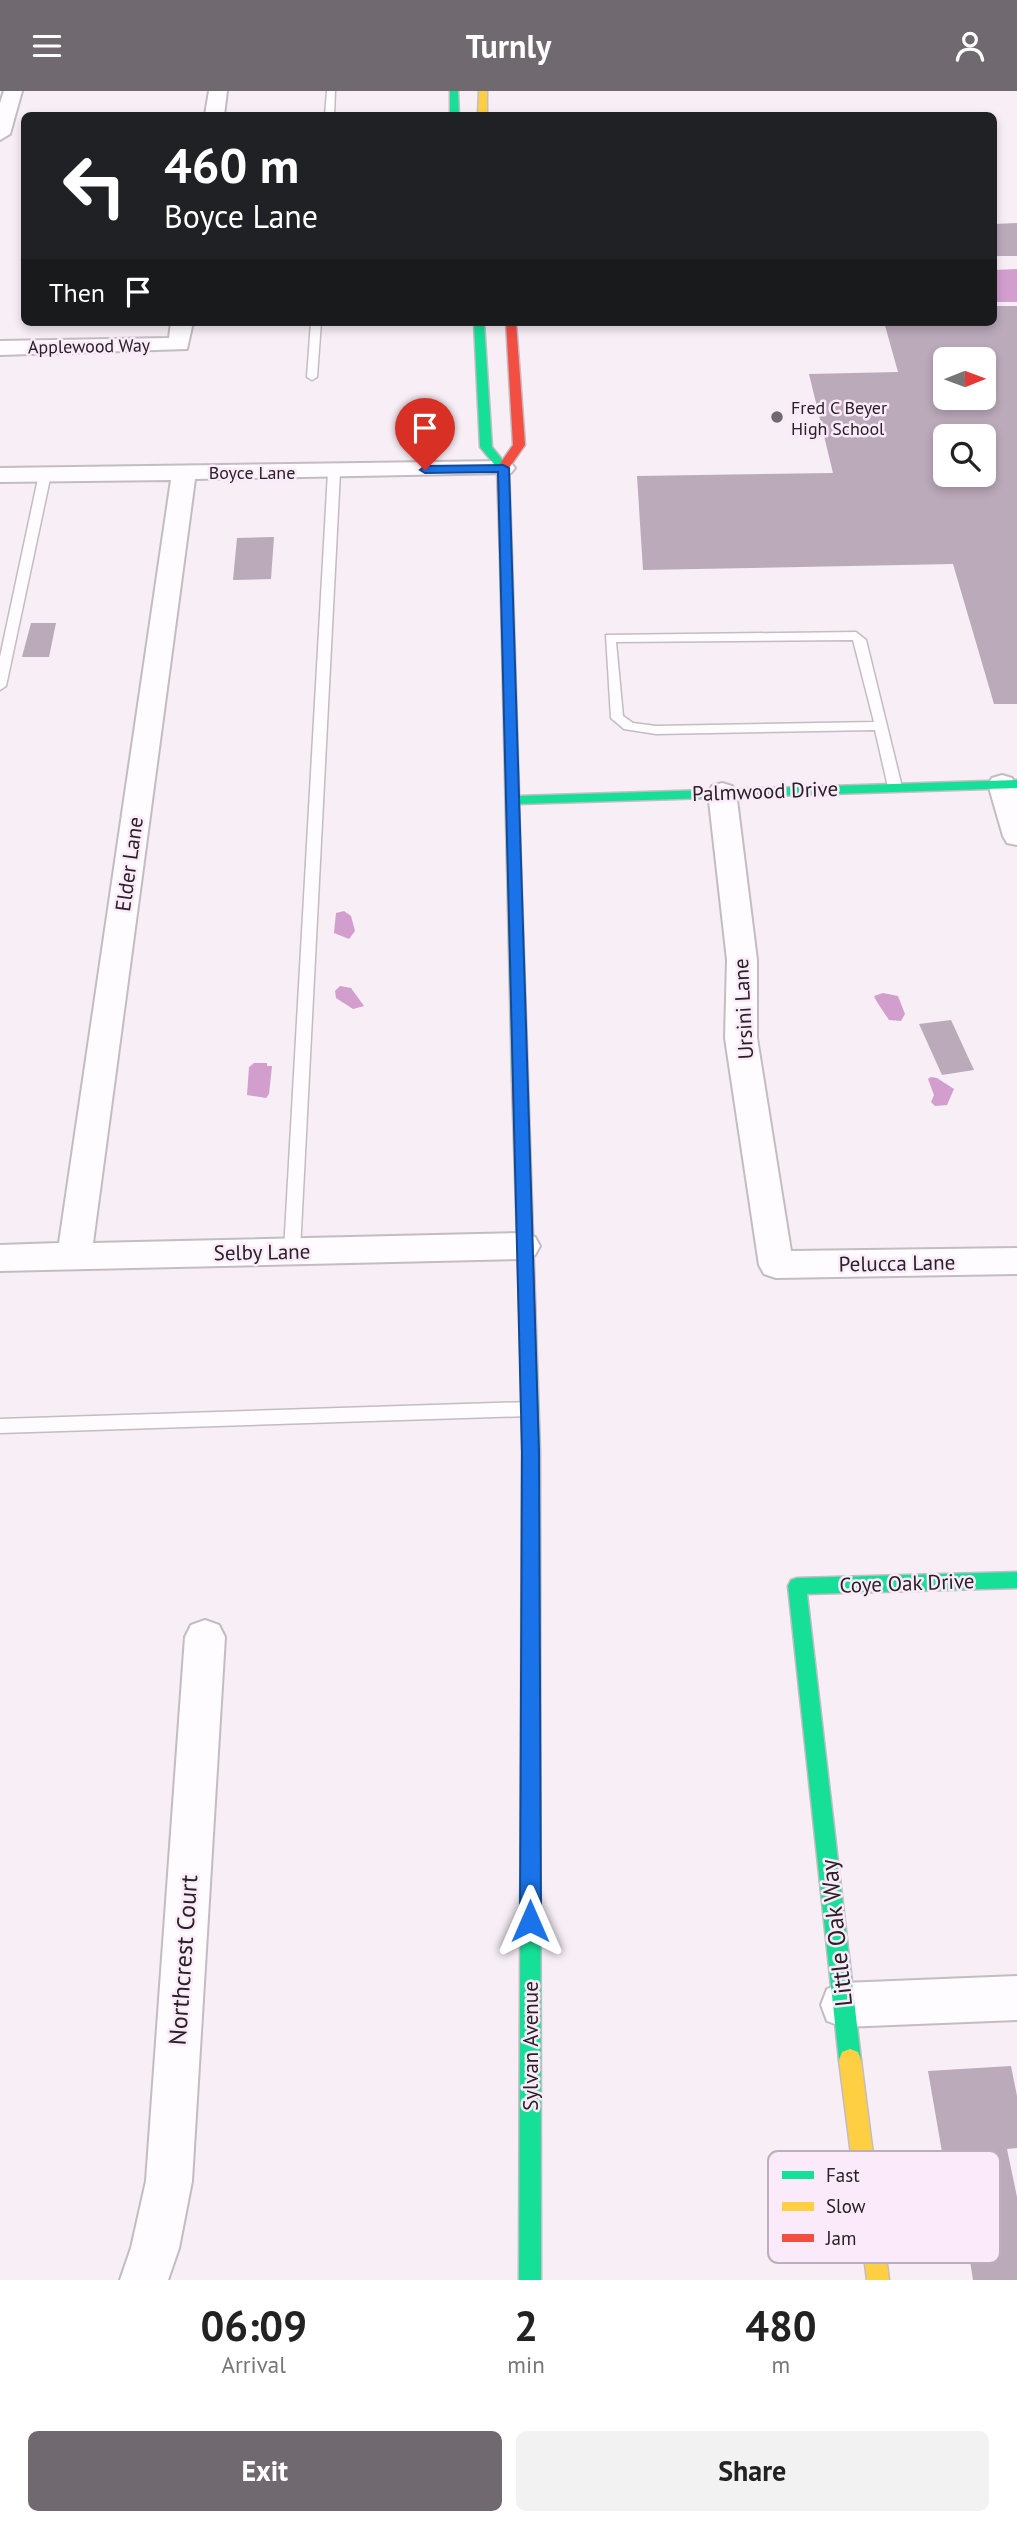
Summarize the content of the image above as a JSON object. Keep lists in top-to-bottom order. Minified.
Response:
{"streets":{"main road":["Palmwood Drive","Coye Oak Drive","Little Oak Way","Sylvan Avenue"],"street":["Applewood Way","Boyce Lane","Elder Lane","Ursini Lane","Selby Lane","Pelucca Lane","Northcrest Court"]},"crossings":[["Boyce Lane","Elder Lane"],["Boyce Lane","Sylvan Avenue"],["Palmwood Drive","Ursini Lane"],["Palmwood Drive","Sylvan Avenue"],["Elder Lane","Selby Lane"],["Ursini Lane","Pelucca Lane"],["Selby Lane","Sylvan Avenue"],["Coye Oak Drive","Little Oak Way"]],"places":["Fred C Beyer High School"],"legend":["Fast","Slow","Jam"],"north":"right","page":{"header":"Turnly","turn":["460 m","Boyce Lane"],"then":"Then","eta":["06:09","Arrival","2","min","480","m"],"buttons":["Exit","Share"]}}
